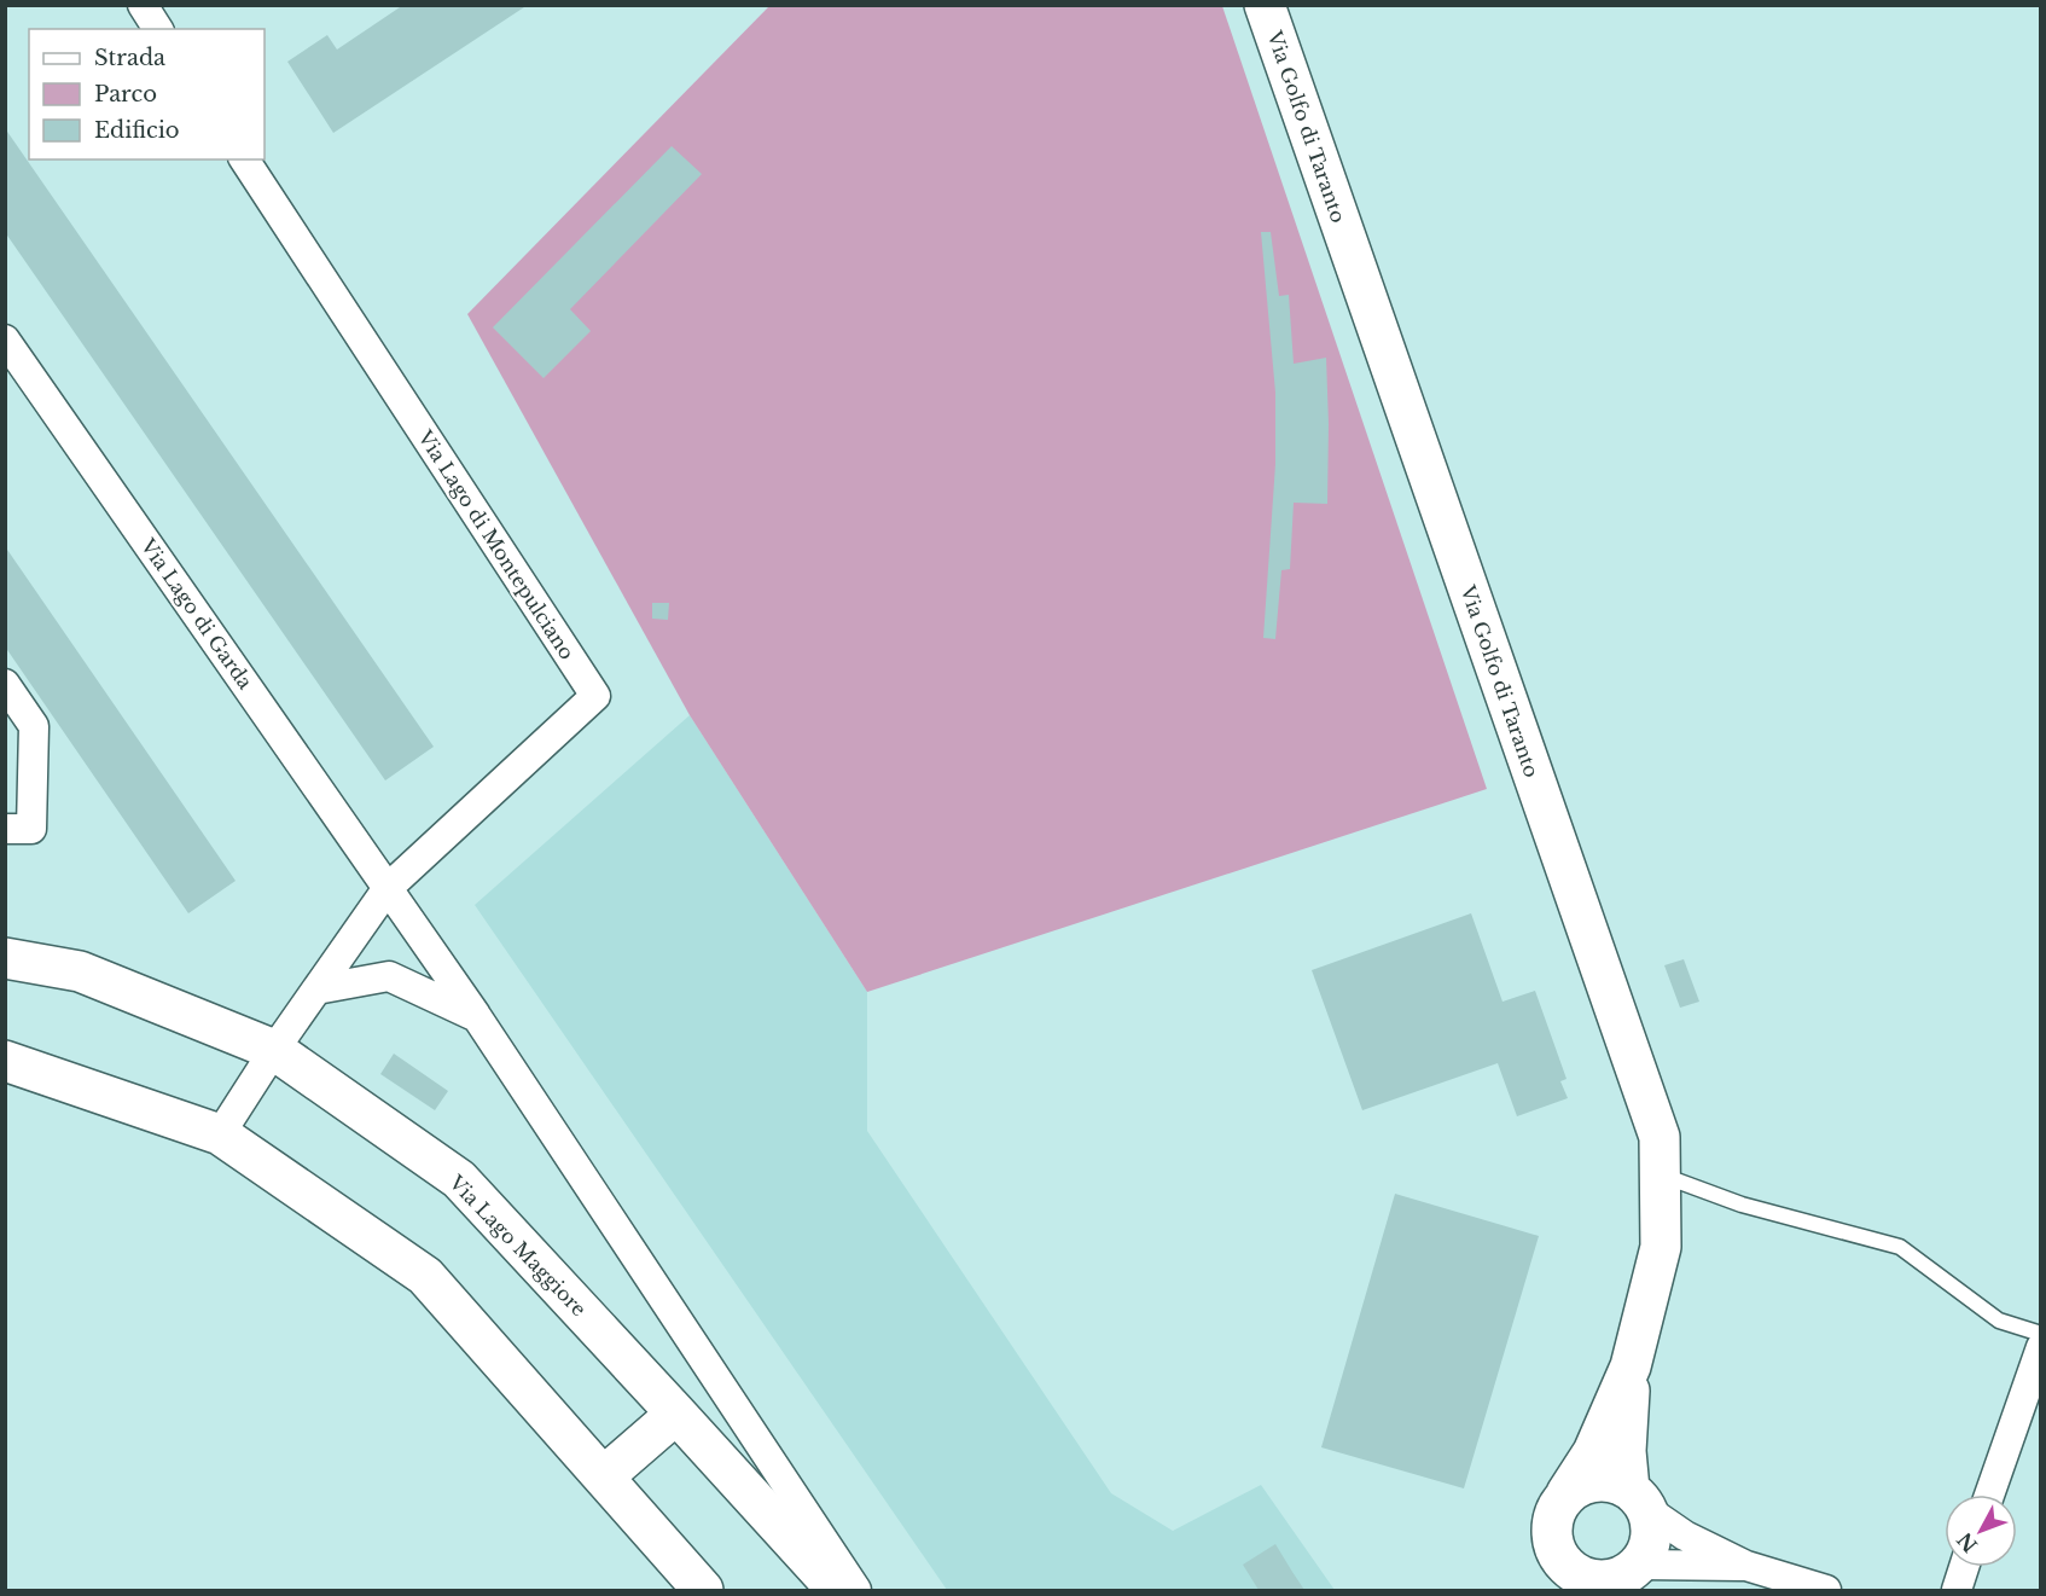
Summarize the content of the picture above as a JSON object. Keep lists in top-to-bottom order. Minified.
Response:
{"streets":{"street":["Via Golfo di Taranto","Via Lago di Montepulciano","Via Lago di Garda","Via Lago Maggiore"]},"crossings":[["Via Lago di Montepulciano","Via Lago di Garda"]],"legend":["Strada","Parco","Edificio"],"north":"bottom left"}
